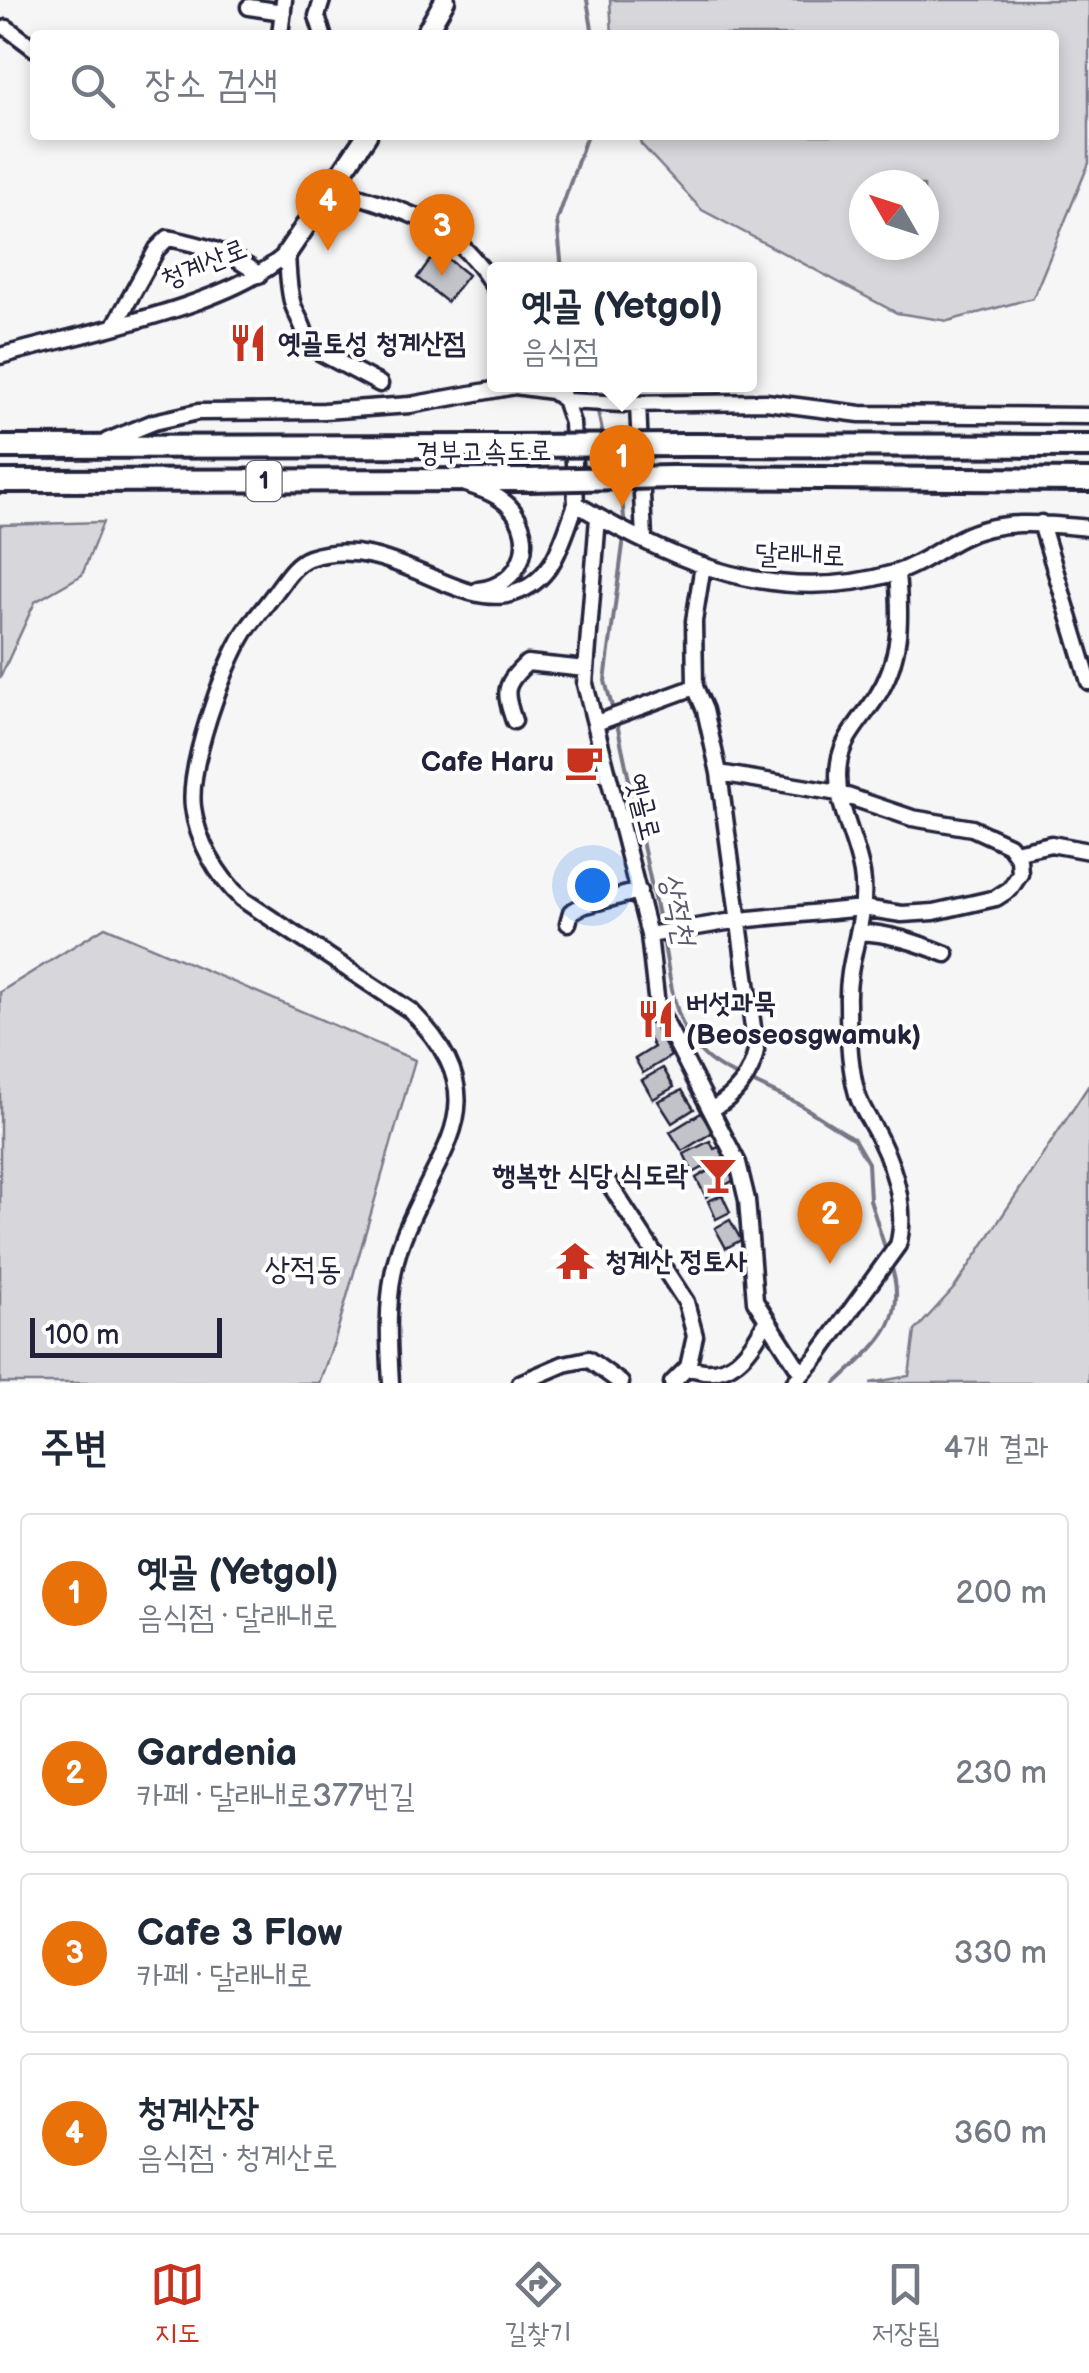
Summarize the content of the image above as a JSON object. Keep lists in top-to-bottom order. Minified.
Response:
{"streets":{"highway":["경부고속도로","1"],"main road":["청계산로"],"street":["달래내로","옛골로"]},"crossings":[["달래내로","옛골로"]],"districts":["상적동"],"water":["상적천"],"places":{"restaurant":["옛골토성 청계산점","버섯과묵 (Beoseosgwamuk)"],"cafe":["Cafe Haru"],"bar":["행복한 식당 식도락"],"temple":["청계산 정토사"]},"scale_bar":"100 m","north":"top left","page":{"search":"장소 검색","pins":["4","3","1","2"],"popup":["옛골 (Yetgol)","음식점"],"scale":"100 m","heading":["주변","4개 결과"],"list":[{"mark":"1","name":"옛골 (Yetgol)","note":"음식점 · 달래내로","value":"200 m"},{"mark":"2","name":"Gardenia","note":"카페 · 달래내로377번길","value":"230 m"},{"mark":"3","name":"Cafe 3 Flow","note":"카페 · 달래내로","value":"330 m"},{"mark":"4","name":"청계산장","note":"음식점 · 청계산로","value":"360 m"}],"nav":["지도","길찾기","저장됨"]}}
